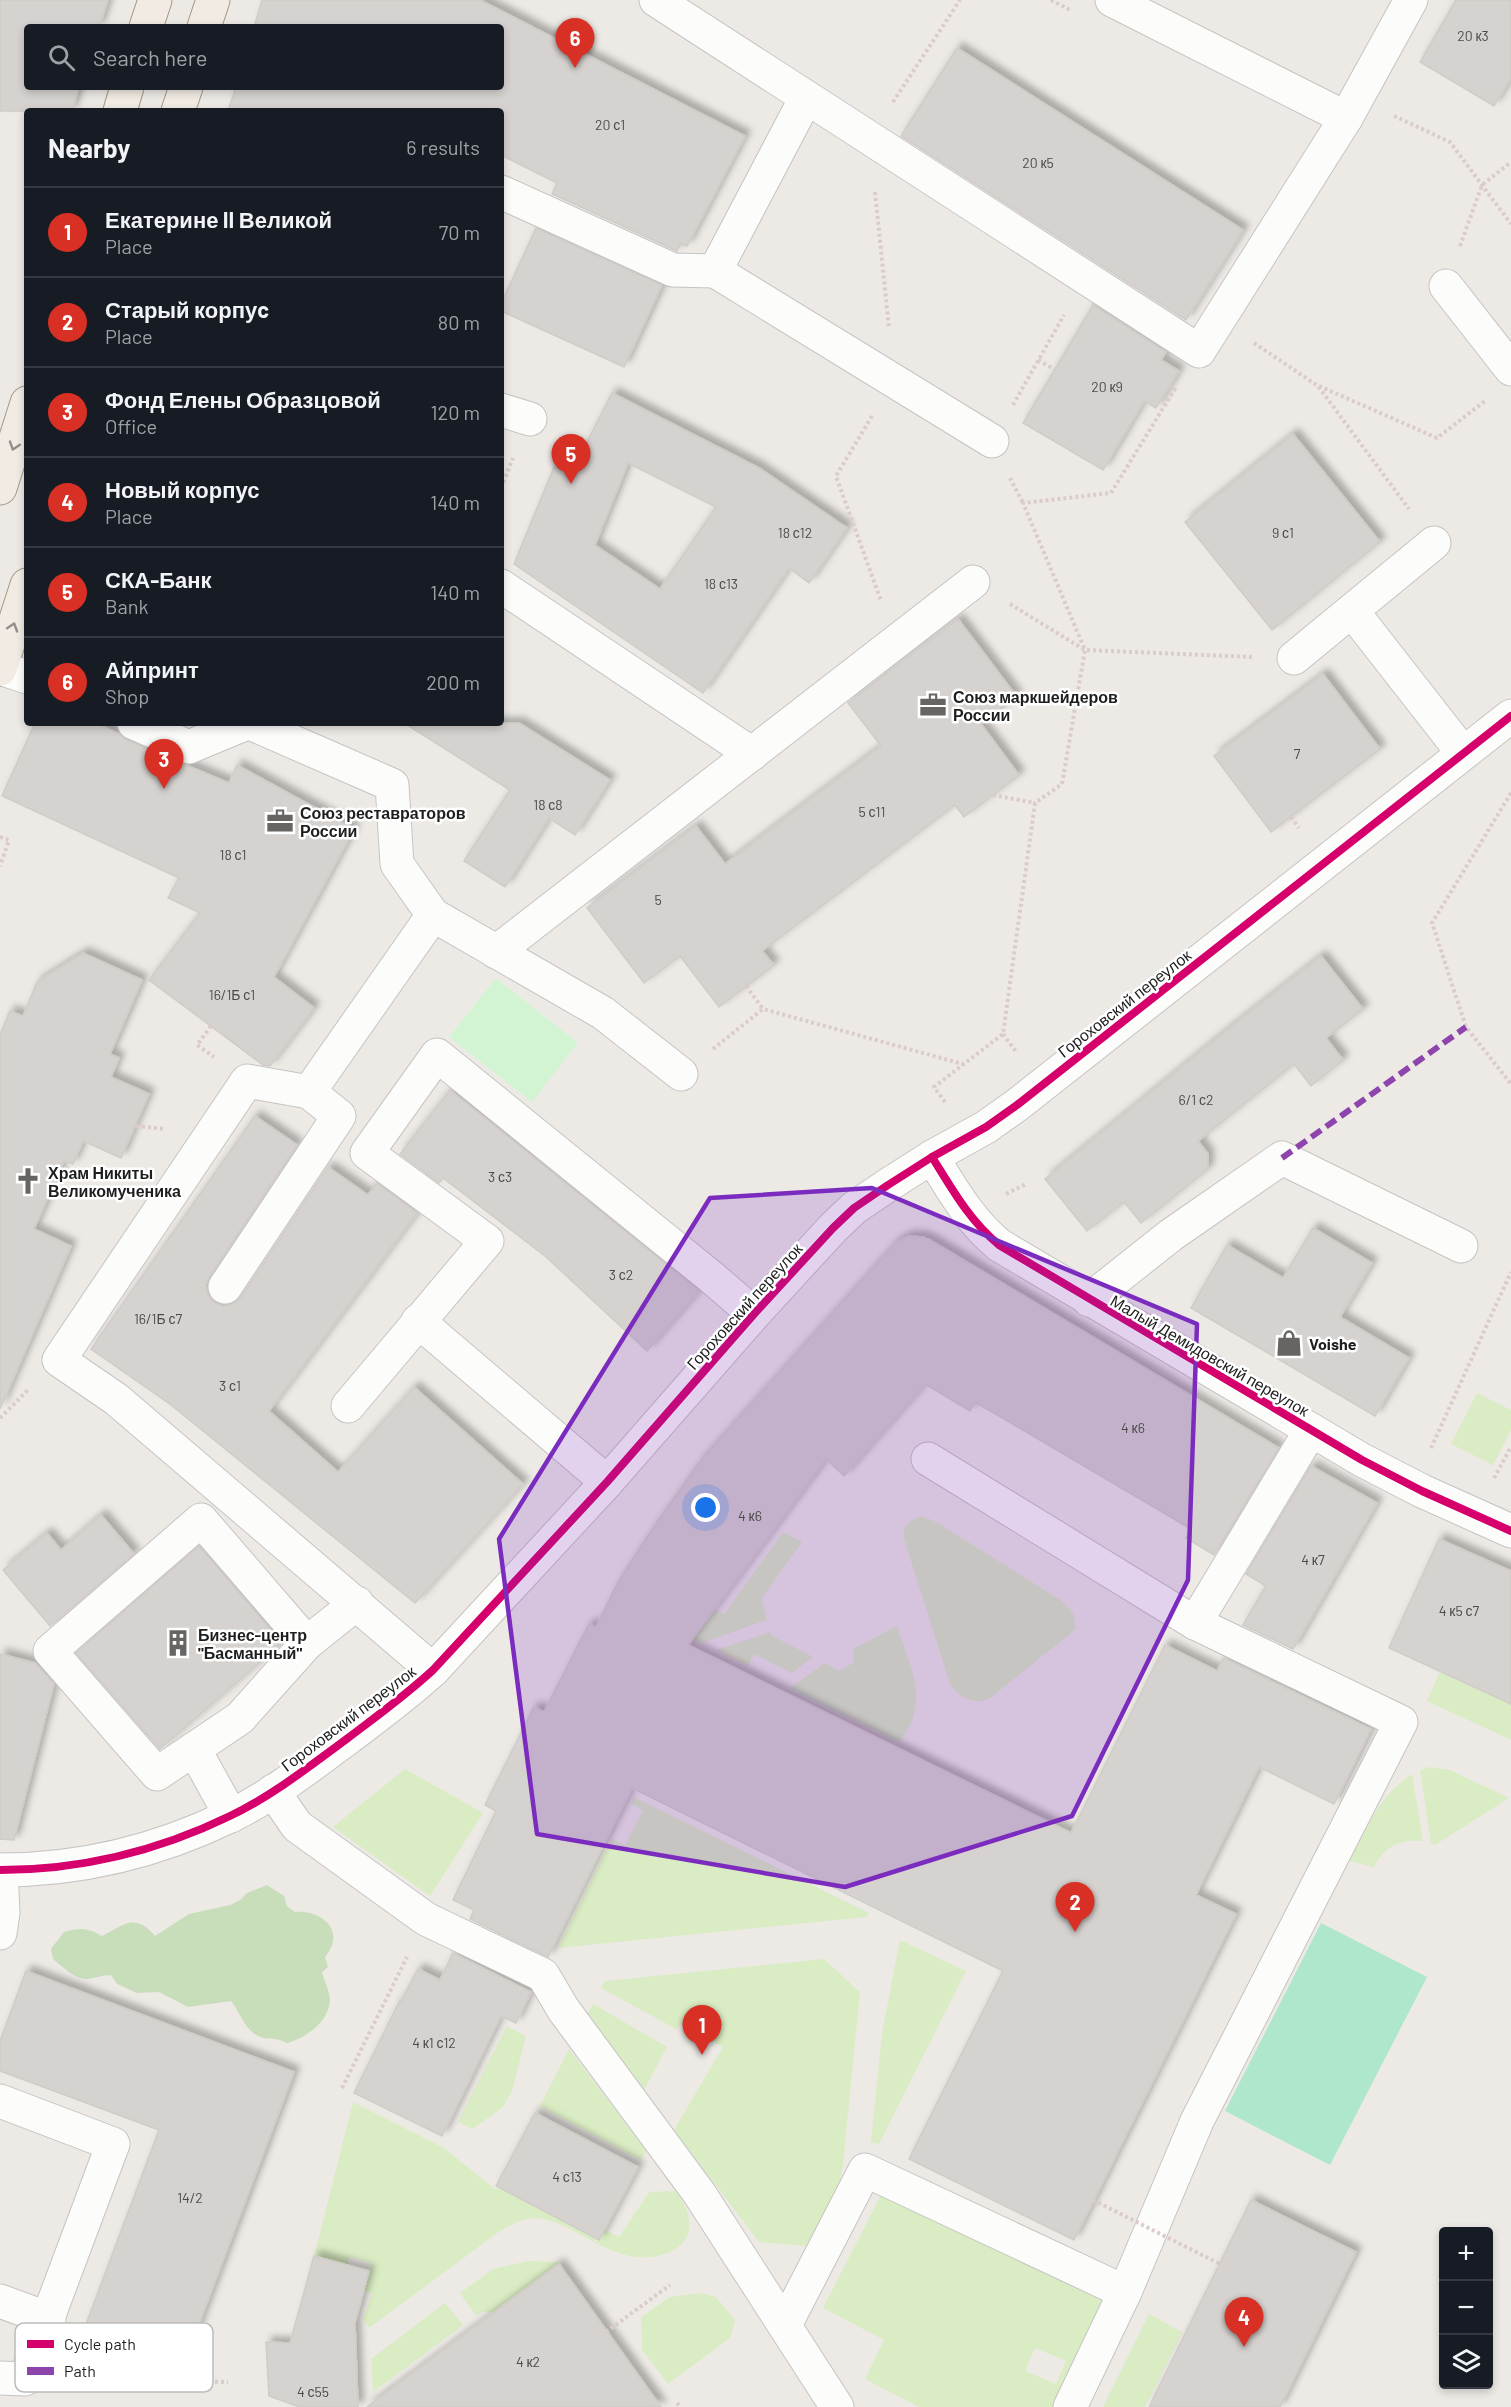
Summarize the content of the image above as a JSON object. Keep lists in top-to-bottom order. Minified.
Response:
{"streets":{"street":["Гороховский переулок","Малый Демидовский переулок"]},"crossings":[["Гороховский переулок","Малый Демидовский переулок"]],"places":{"office":["Союз маркшейдеров России","Союз реставраторов России"],"church":["Храм Никиты Великомученика"],"shop":["Voishe"],"building":["Бизнес-центр \"Басманный\""]},"house_numbers":["20 к3","20 с1","20 к5","20 к9","18 с12","9 с1","18 с13","7","18 с8","5 с11","18 с1","5","16/1Б с1","6/1 с2","3 с3","3 с2","16/1Б с7","3 с1","4 к6","4 к6","4 к7","4 к5 с7","4 к1 с12","4 с13","14/2","4 к2","4 с55"],"legend":["Cycle path","Path"],"page":{"pins":["6","5","3","2","1","4"],"search":"Search here","heading":["Nearby","6 results"],"list":[{"mark":"1","name":"Екатерине II Великой","note":"Place","value":"70 m"},{"mark":"2","name":"Старый корпуc","note":"Place","value":"80 m"},{"mark":"3","name":"Фонд Елены Образцовой","note":"Office","value":"120 m"},{"mark":"4","name":"Новый корпус","note":"Place","value":"140 m"},{"mark":"5","name":"СКА-Банк","note":"Bank","value":"140 m"},{"mark":"6","name":"Айпринт","note":"Shop","value":"200 m"}],"map_buttons":["+","−"]}}
